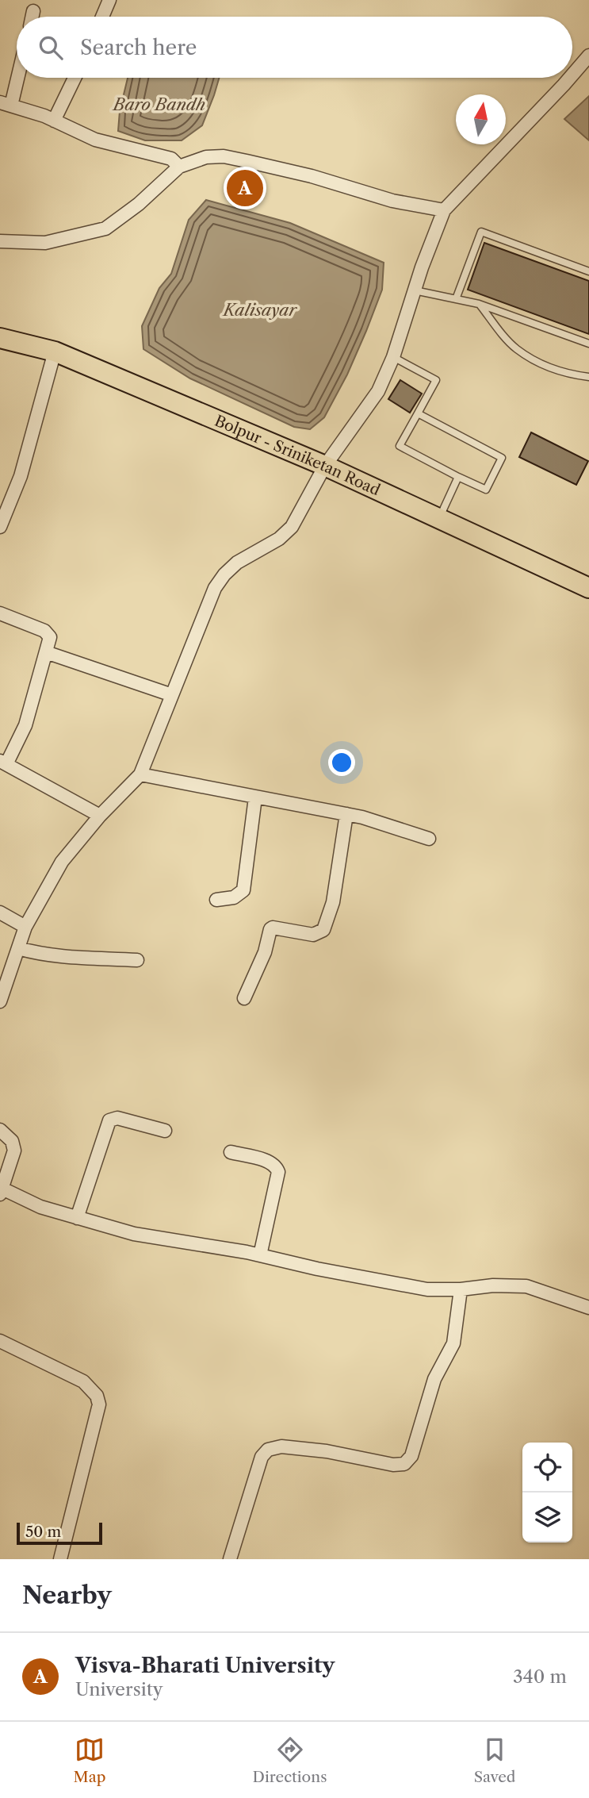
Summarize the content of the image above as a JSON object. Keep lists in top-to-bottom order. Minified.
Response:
{"streets":{"main road":["Bolpur - Sriniketan Road"]},"water":["Baro Bandh","Kalisayar"],"scale_bar":"50 m","north":"top","page":{"search":"Search here","pins":"A","scale":"50 m","heading":"Nearby","list":[{"mark":"A","name":"Visva-Bharati University","note":"University","value":"340 m"}],"nav":["Map","Directions","Saved"]}}
